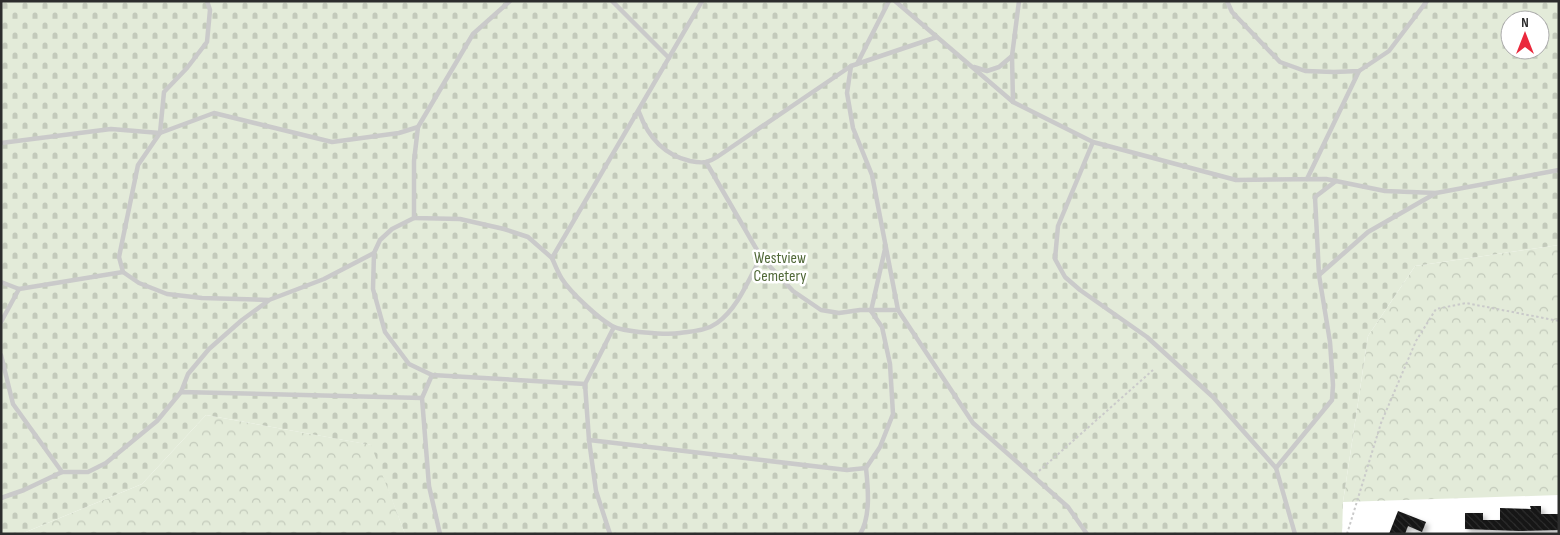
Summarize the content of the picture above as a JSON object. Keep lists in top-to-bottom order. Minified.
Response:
{"parks":["Westview Cemetery"],"north":"top"}
